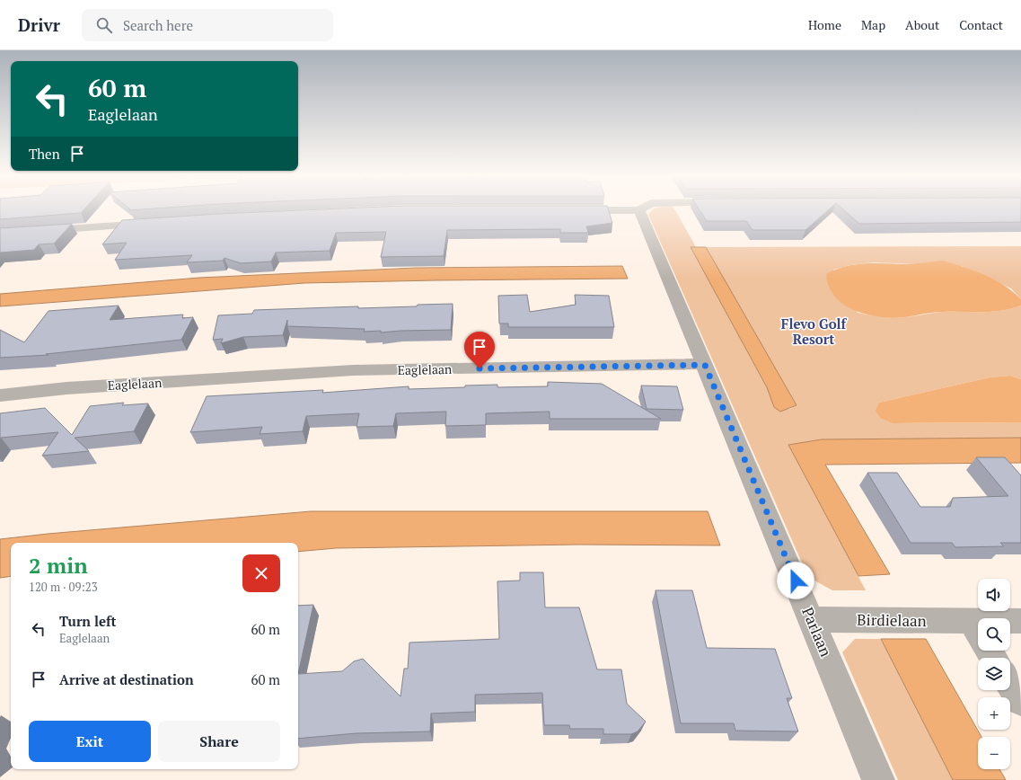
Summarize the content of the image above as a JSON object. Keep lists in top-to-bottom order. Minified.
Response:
{"streets":{"street":["Eaglelaan","Birdielaan","Parlaan"]},"crossings":[["Eaglelaan","Parlaan"],["Birdielaan","Parlaan"]],"districts":["Flevo Golf Resort"],"page":{"header":"Drivr","search":"Search here","nav":["Home","Map","About","Contact"],"turn":["60 m","Eaglelaan"],"then":"Then","heading":["2 min","120 m · 09:23"],"map_buttons":["+","−"],"list":[{"name":"Turn left","note":"Eaglelaan","value":"60 m"},{"name":"Arrive at destination","value":"60 m"}],"buttons":["Exit","Share"]}}
